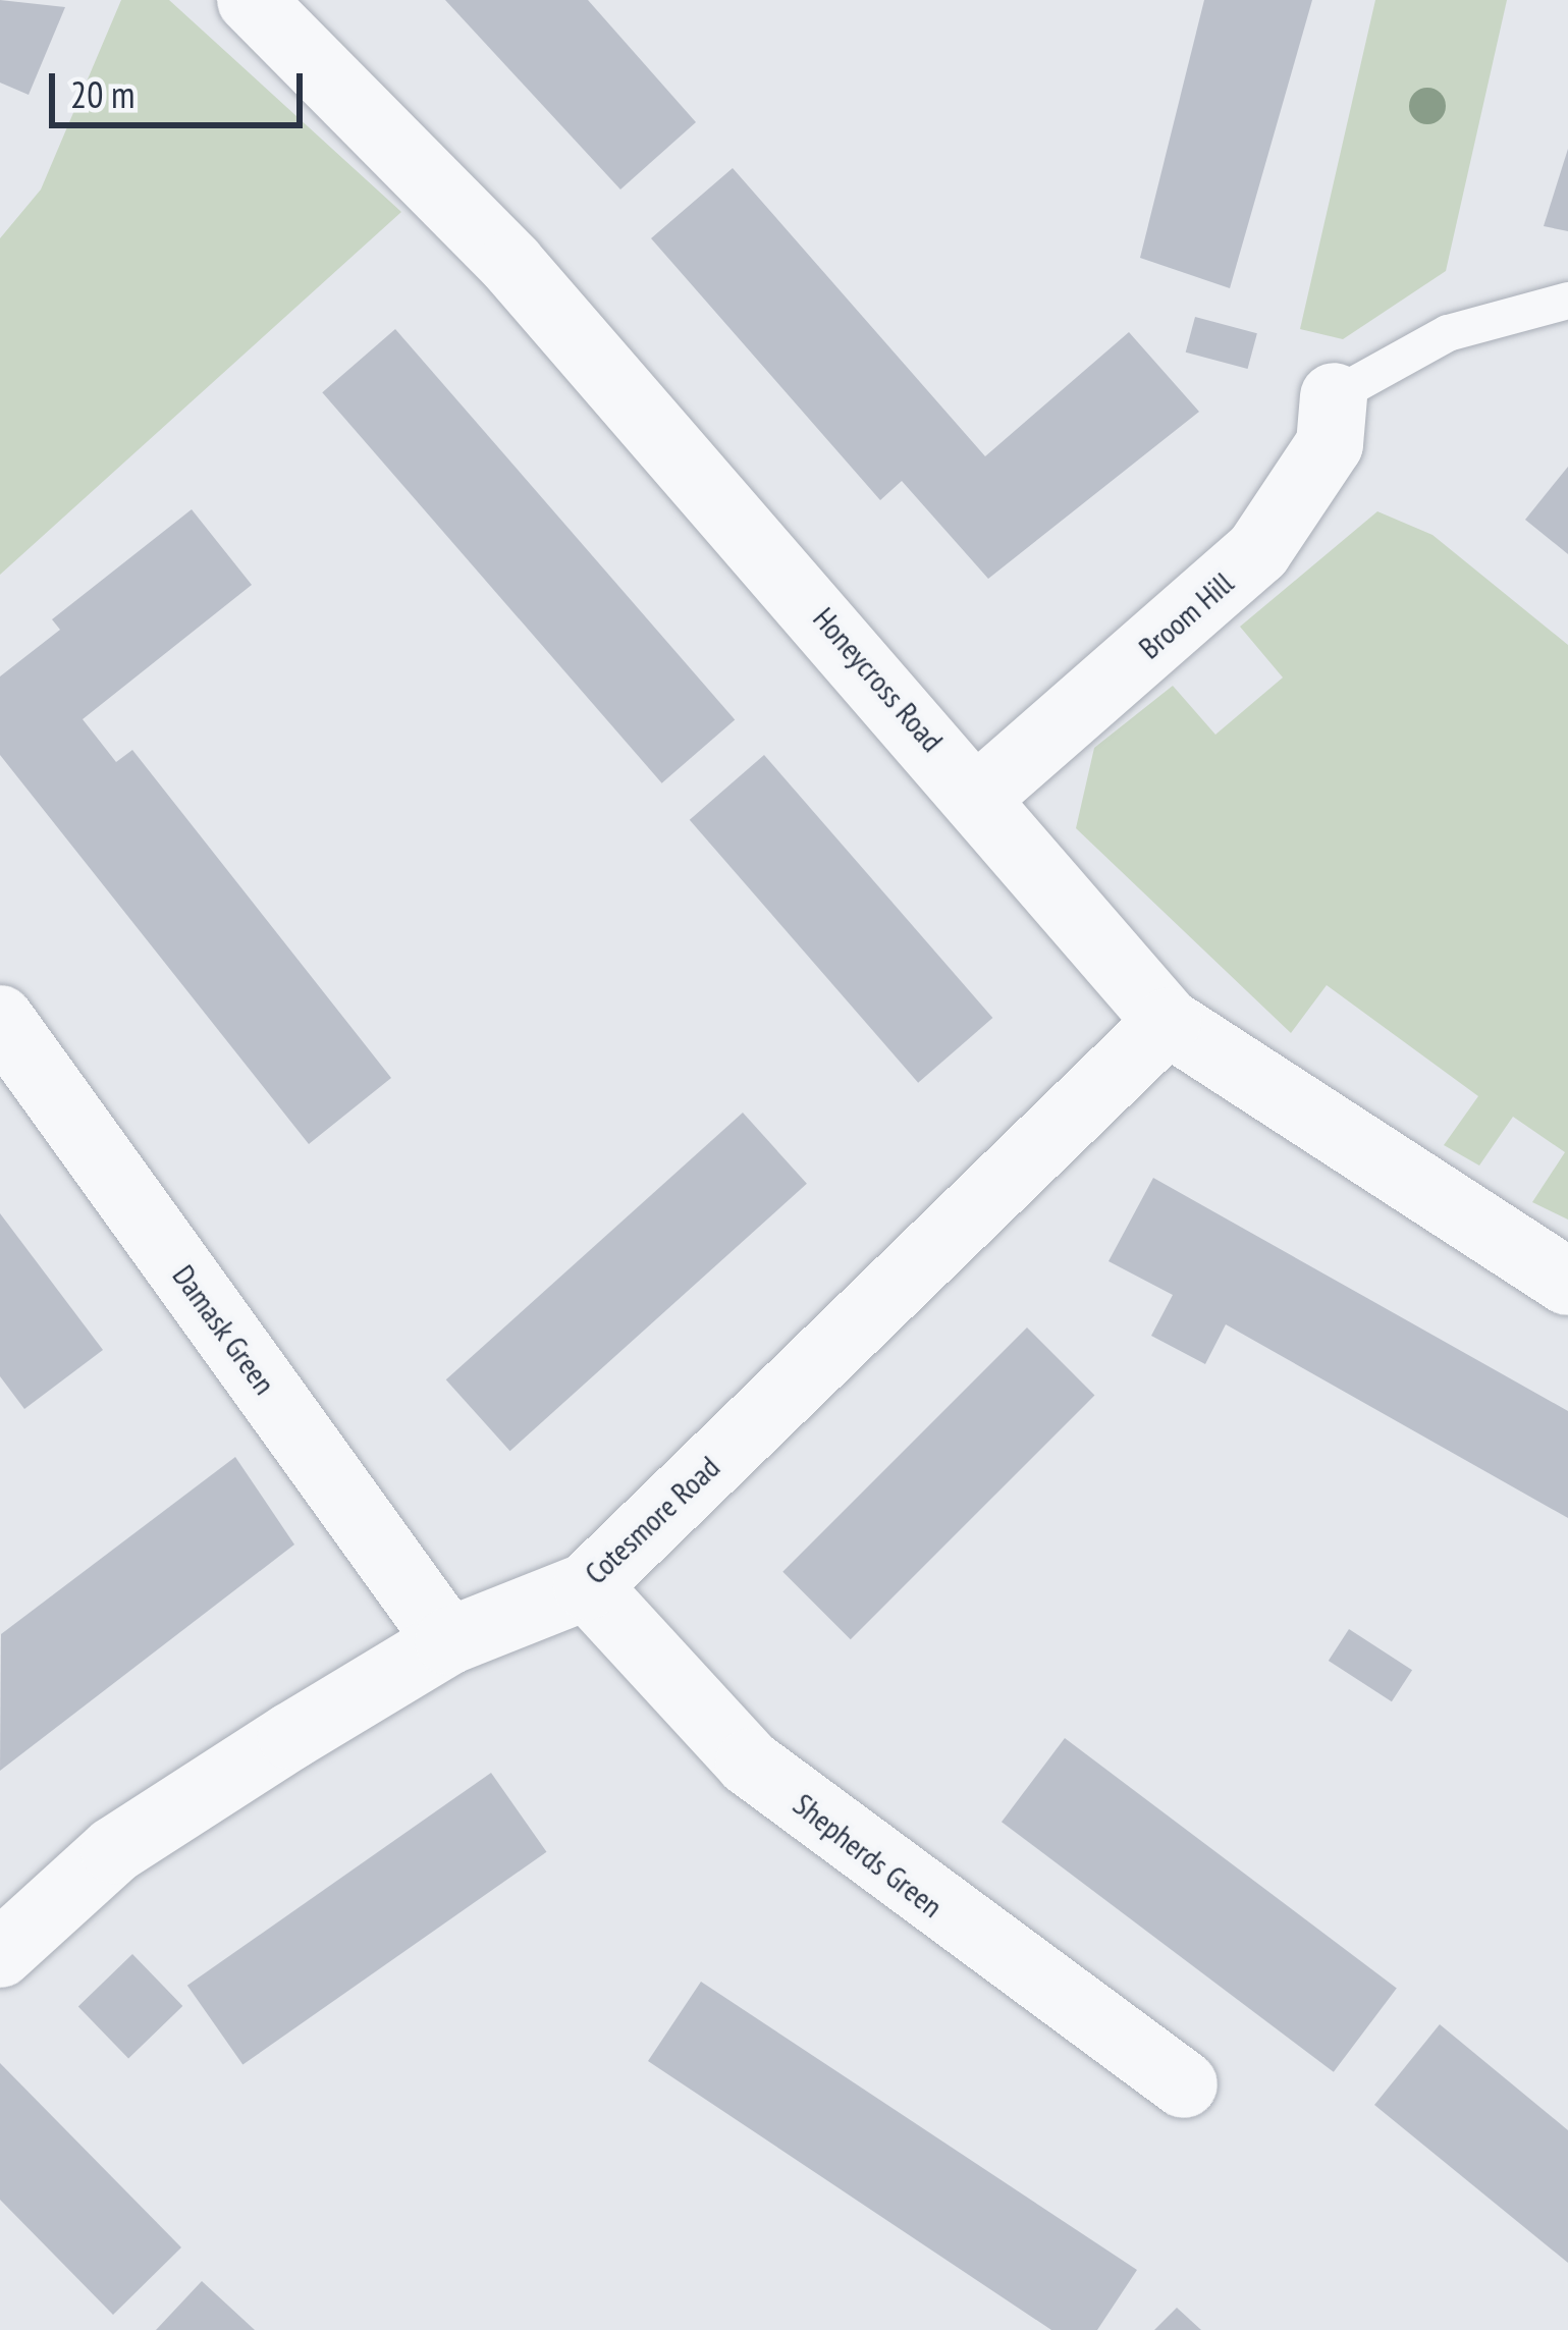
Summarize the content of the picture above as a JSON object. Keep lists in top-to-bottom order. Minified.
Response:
{"streets":{"street":["Broom Hill","Honeycross Road","Damask Green","Cotesmore Road","Shepherds Green"]},"crossings":[["Broom Hill","Honeycross Road"],["Honeycross Road","Cotesmore Road"],["Damask Green","Cotesmore Road"],["Cotesmore Road","Shepherds Green"]],"scale_bar":"20 m"}
